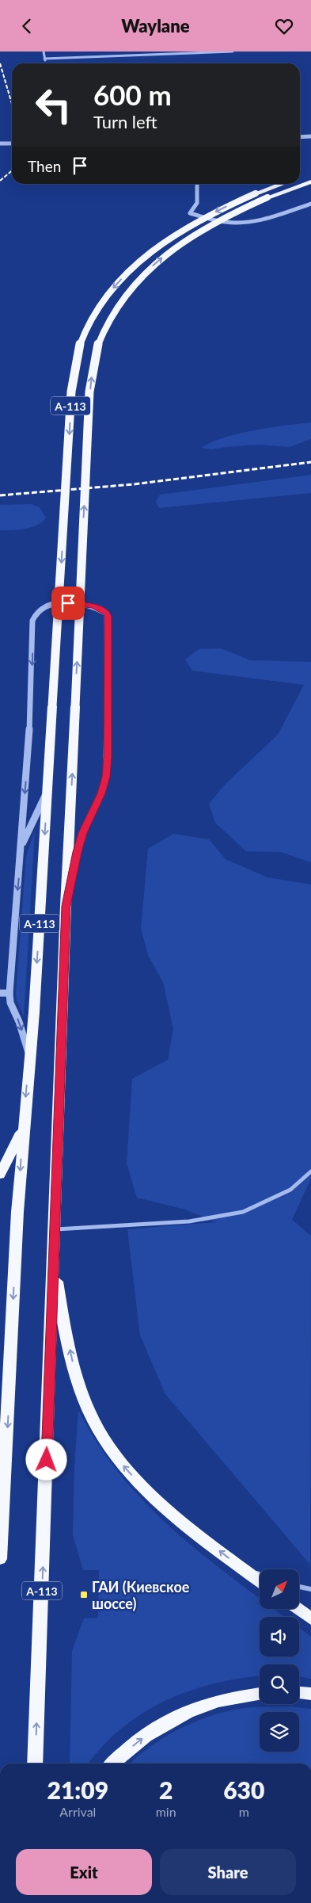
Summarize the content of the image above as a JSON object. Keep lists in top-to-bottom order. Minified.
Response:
{"streets":{"highway":["А-113"]},"places":{"transit":["ГАИ (Киевское шоссе)"]},"north":"top right","page":{"header":"Waylane","turn":["600 m","Turn left"],"then":"Then","eta":["21:09","Arrival","2","min","630","m"],"buttons":["Exit","Share"]}}
